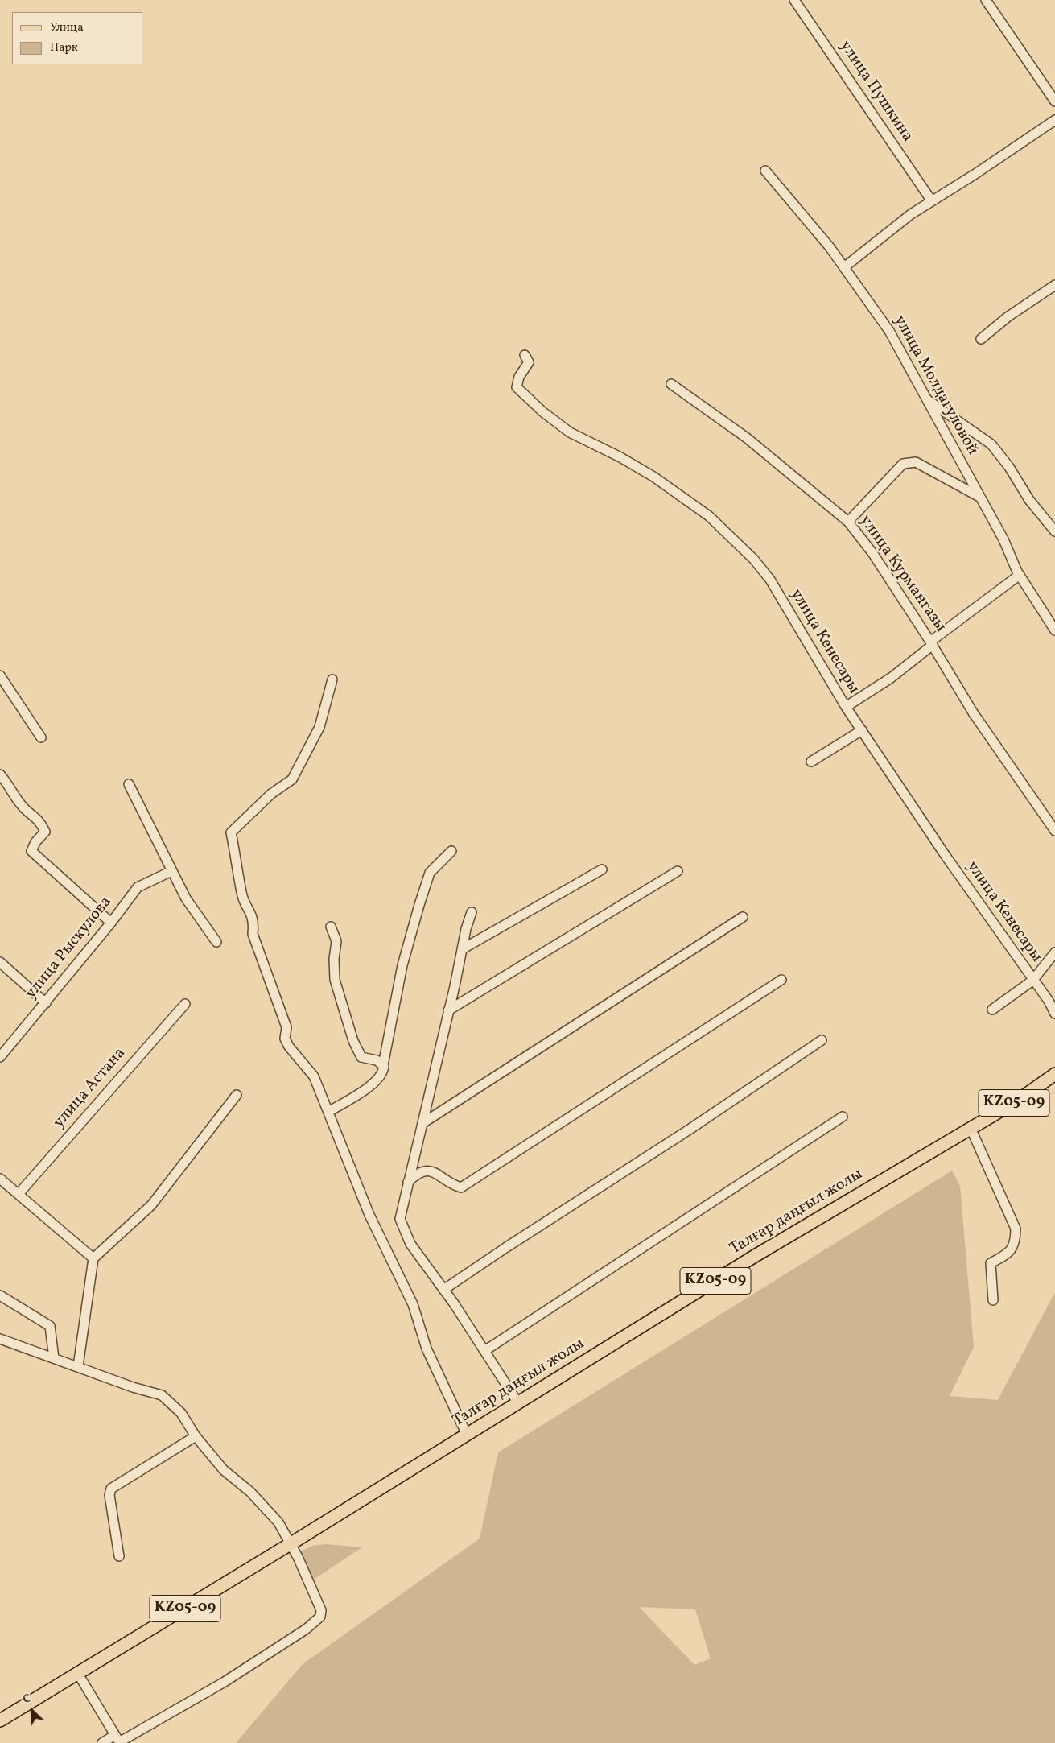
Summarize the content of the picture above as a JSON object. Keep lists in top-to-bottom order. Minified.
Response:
{"streets":{"main road":["KZ05-09","Талғар даңғыл жолы"],"street":["улица Пушкина","улица Молдагуловой","улица Курмангазы","улица Кенесары","улица Рыскулова","улица Астана"]},"legend":["Улица","Парк"],"north":"top left"}
